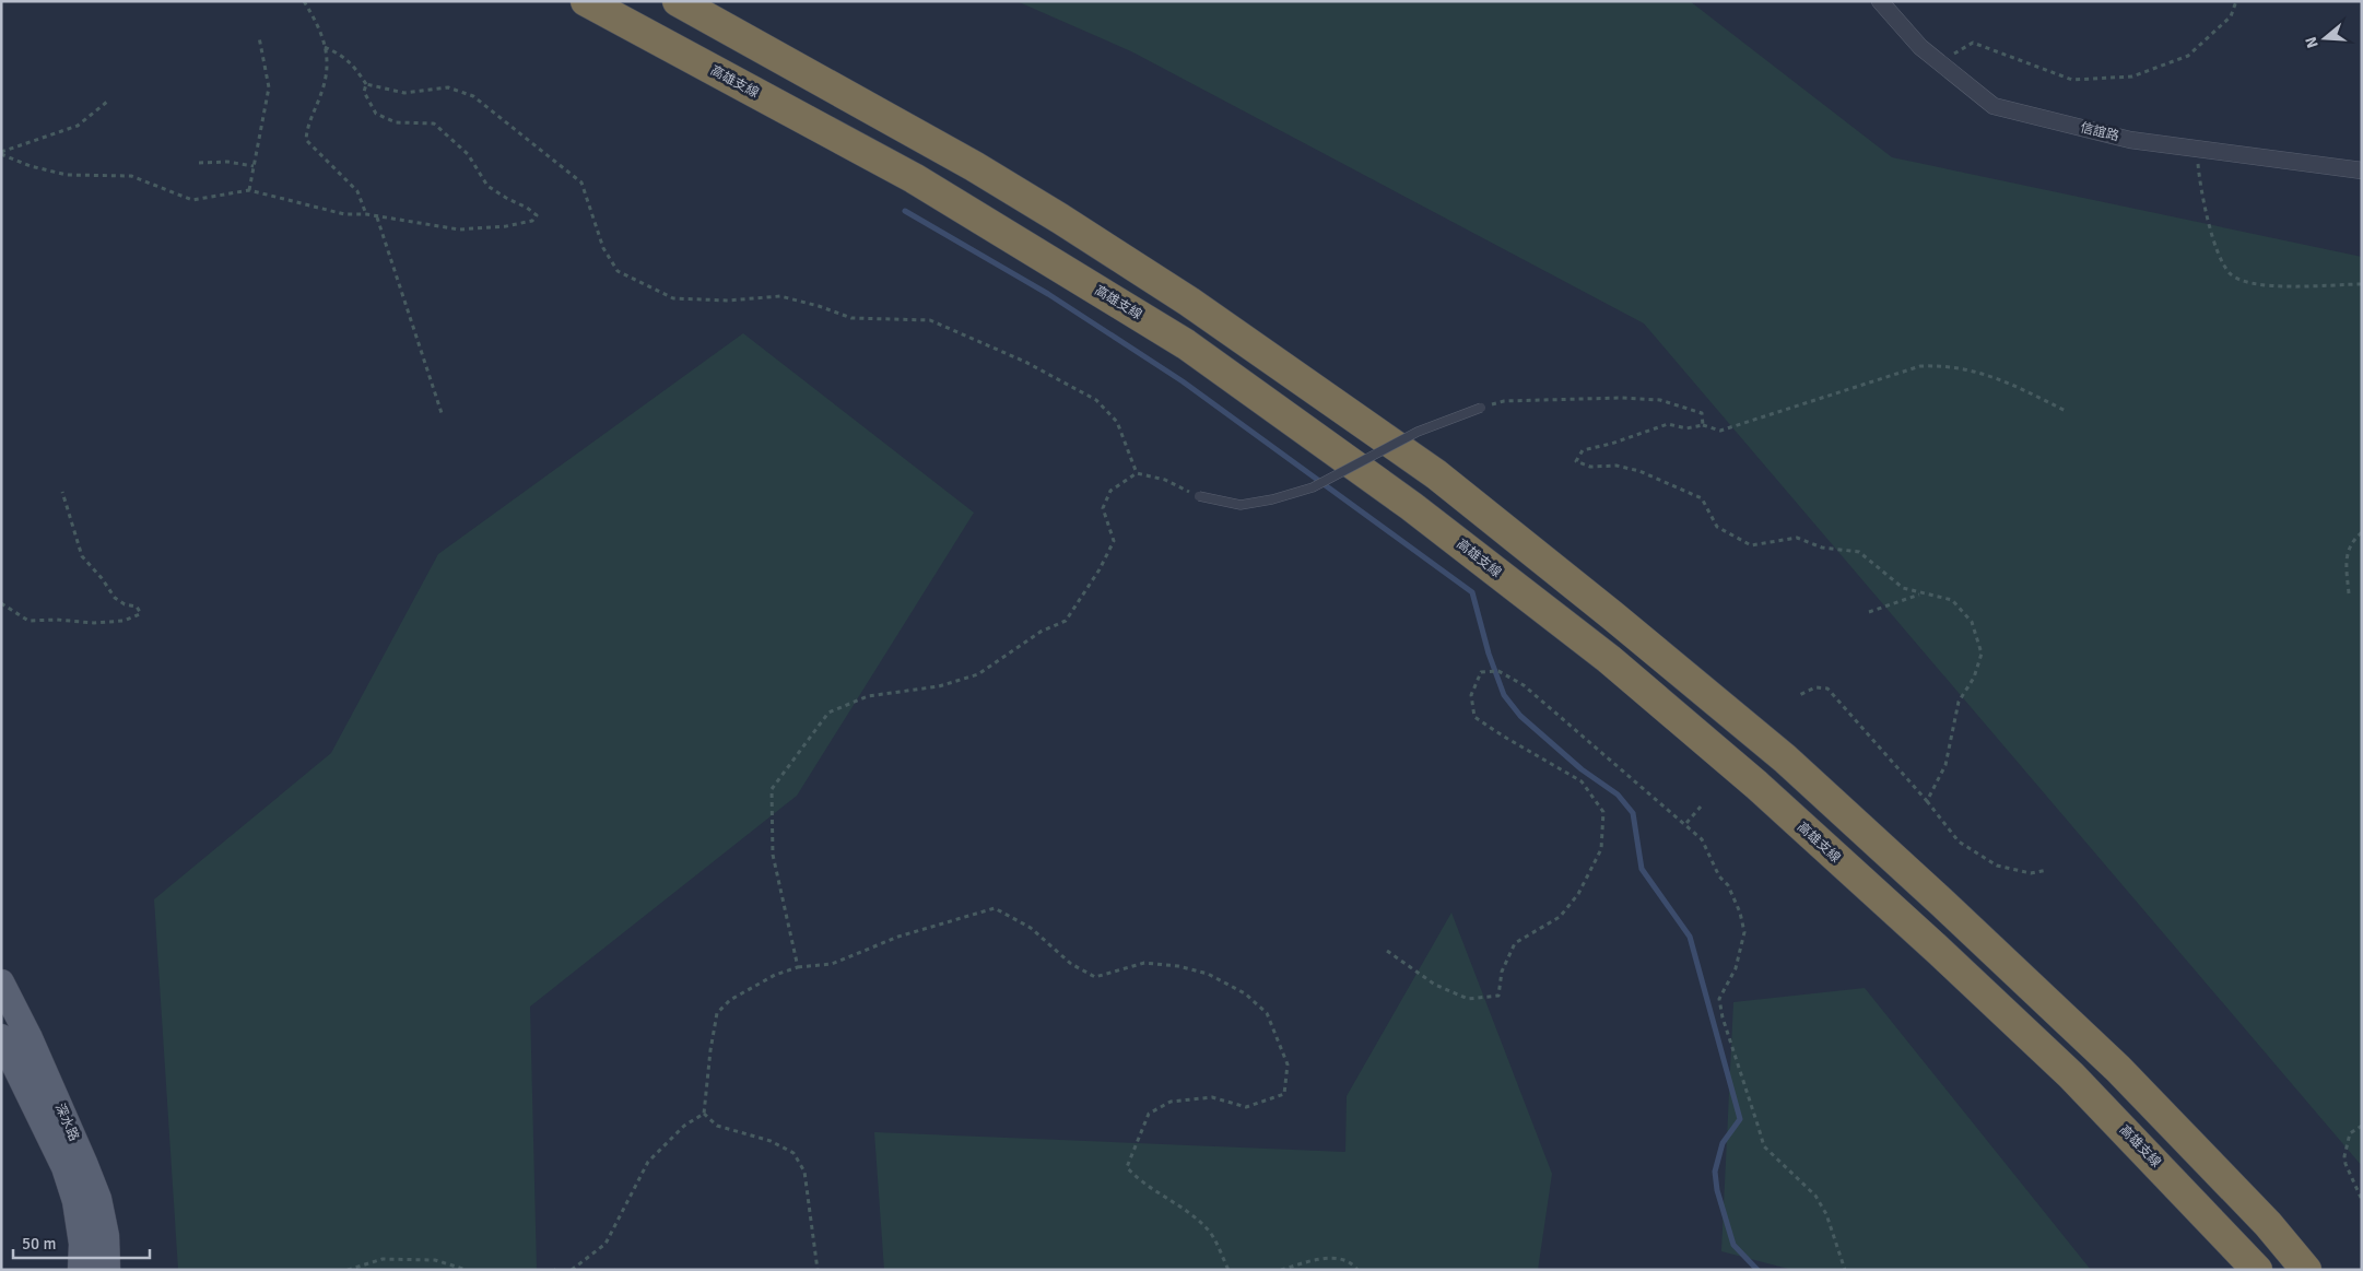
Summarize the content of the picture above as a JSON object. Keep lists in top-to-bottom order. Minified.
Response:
{"streets":{"highway":["高雄支線"],"main road":["深水路"],"street":["信誼路"]},"scale_bar":"50 m","north":"left"}
